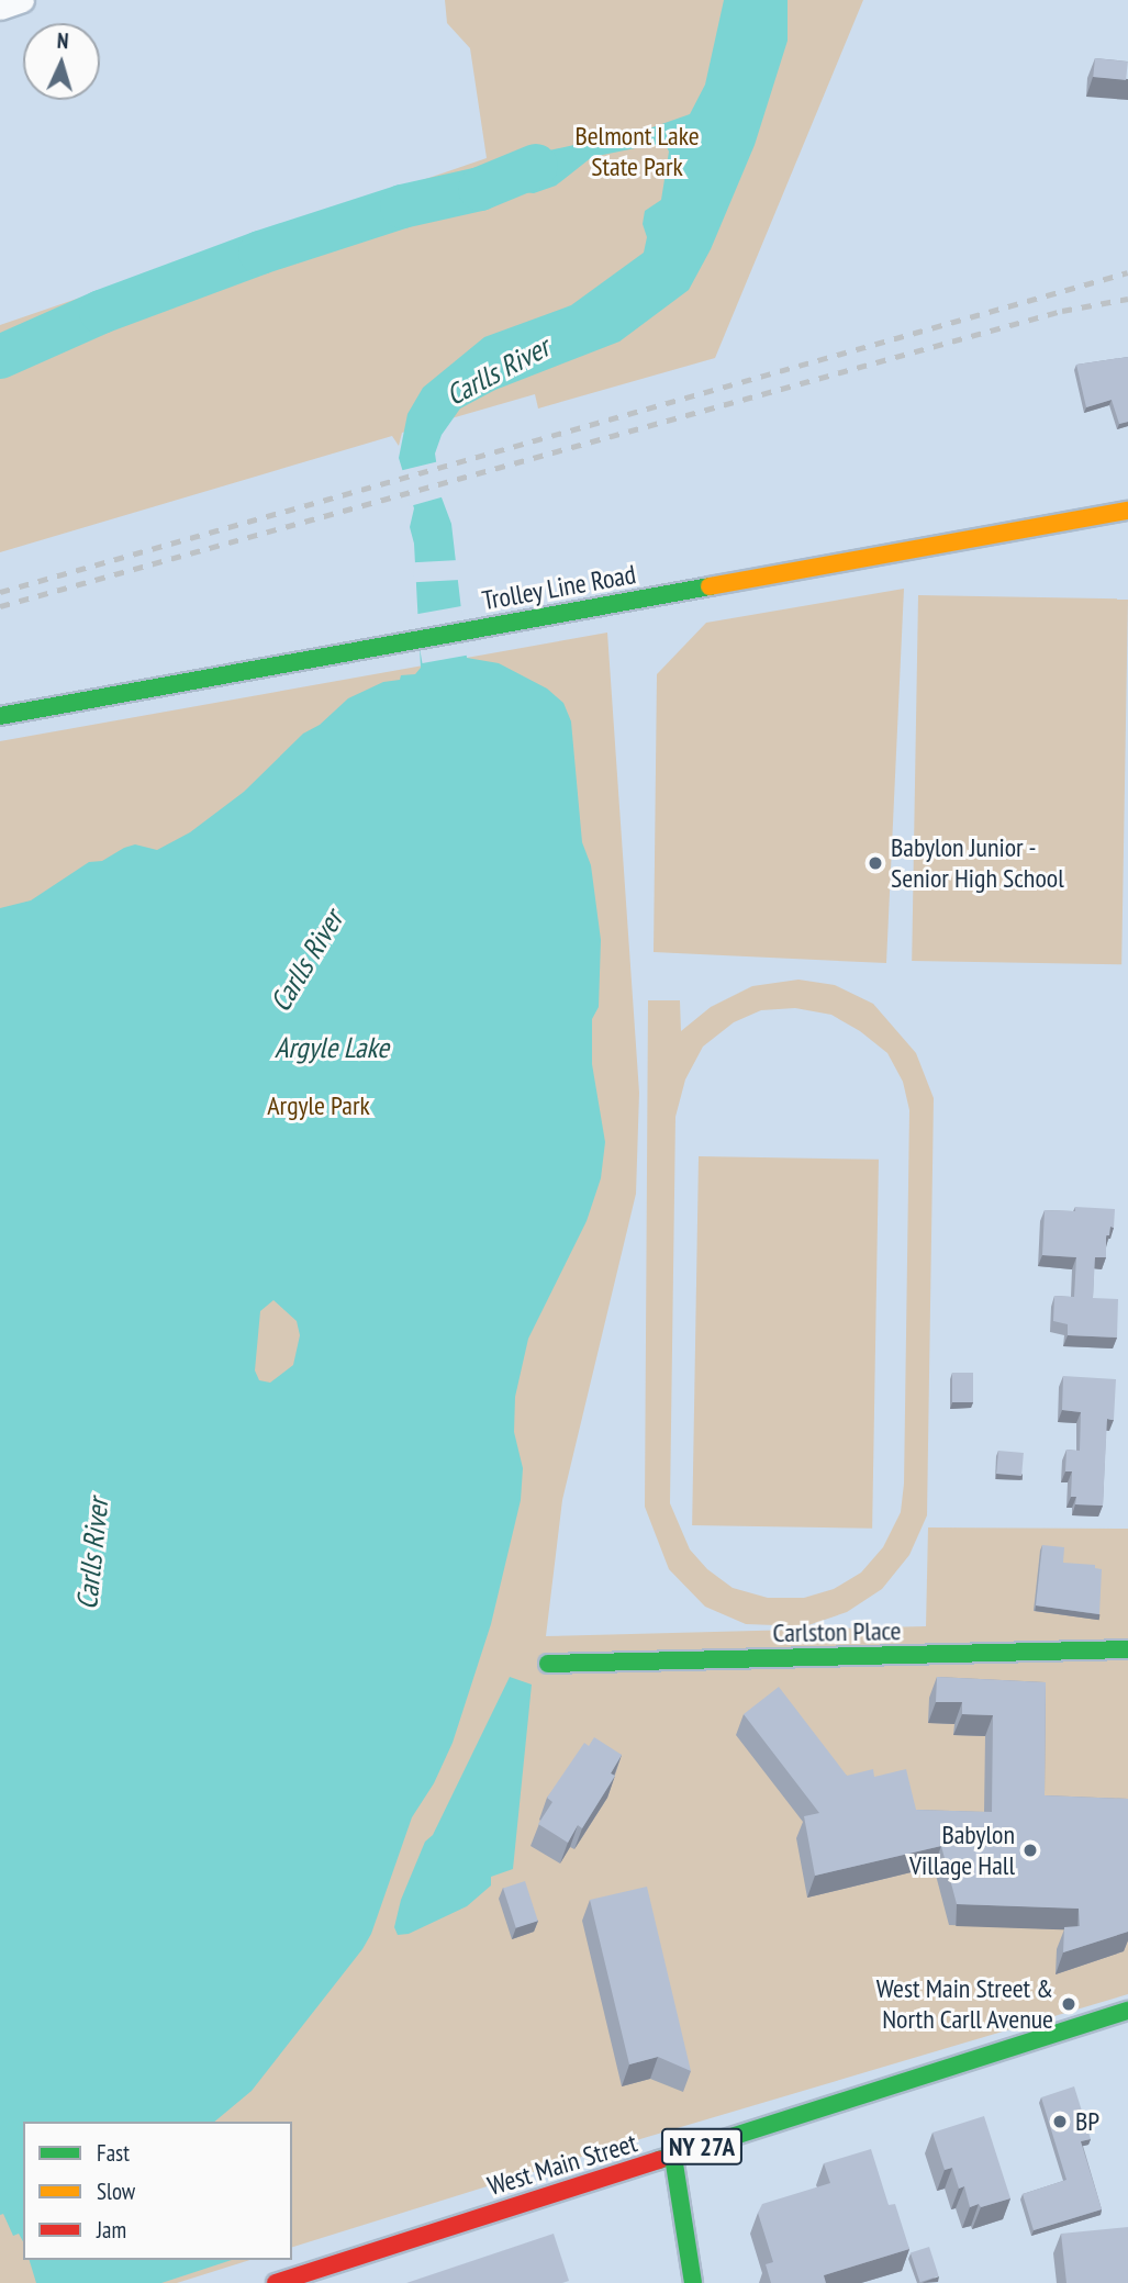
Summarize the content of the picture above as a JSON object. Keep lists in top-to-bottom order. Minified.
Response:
{"streets":{"main road":["Trolley Line Road","Carlston Place","NY 27A","West Main Street"]},"water":["Carlls River","Argyle Lake"],"parks":["Belmont Lake State Park","Argyle Park"],"places":["Babylon Junior - Senior High School","Babylon Village Hall","West Main Street & North Carll Avenue","BP"],"legend":["Fast","Slow","Jam"],"north":"top"}
